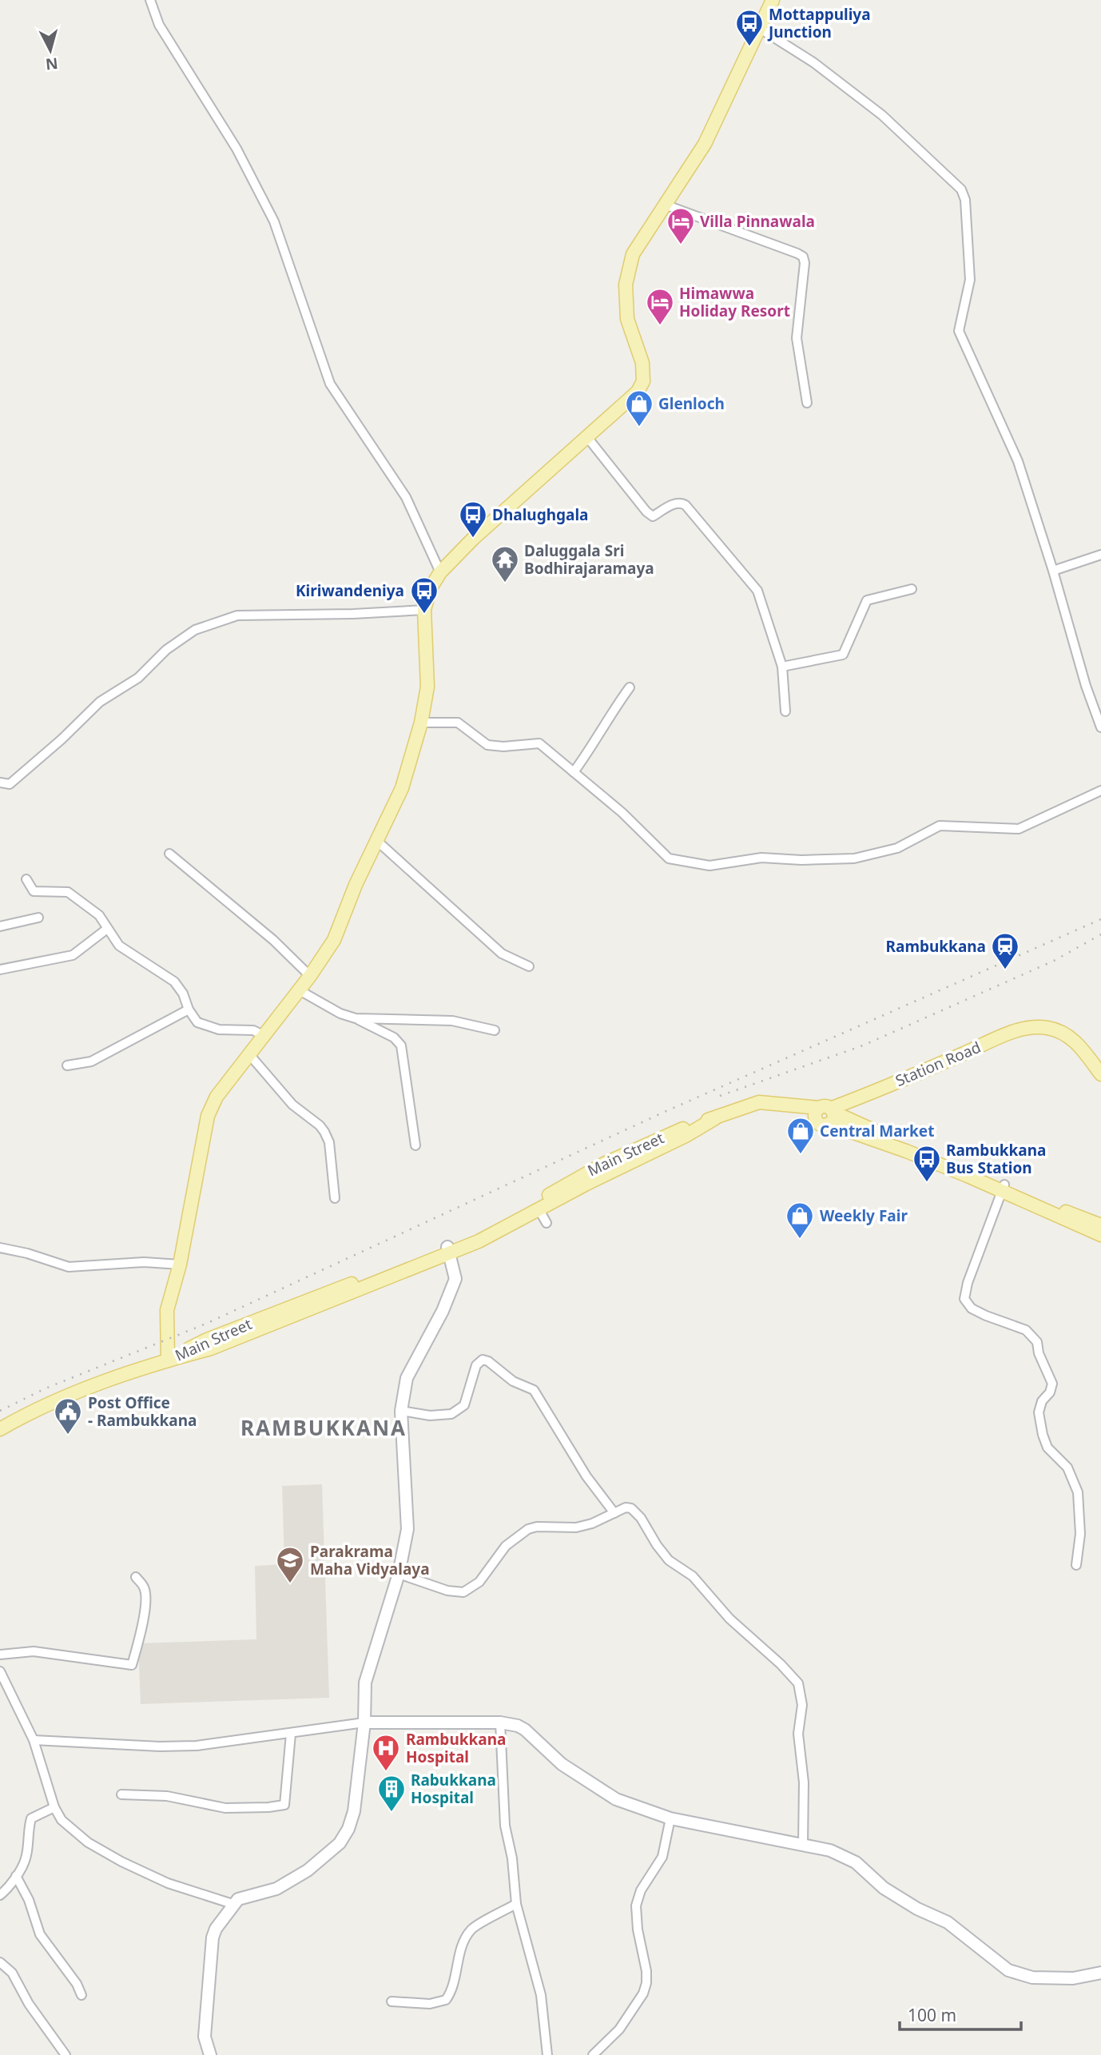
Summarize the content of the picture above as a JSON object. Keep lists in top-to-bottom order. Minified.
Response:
{"streets":{"main road":["Station Road","Main Street"]},"crossings":[["Station Road","Main Street"]],"districts":["RAMBUKKANA"],"places":{"bus stop":["Mottappuliya Junction","Dhalughgala","Kiriwandeniya","Rambukkana Bus Station"],"hotel":["Villa Pinnawala","Himawwa Holiday Resort"],"shop":["Glenloch","Central Market","Weekly Fair"],"temple":["Daluggala Sri Bodhirajaramaya"],"station":["Rambukkana"],"public building":["Post Office - Rambukkana"],"school or university":["Parakrama Maha Vidyalaya"],"hospital":["Rambukkana Hospital"],"building":["Rabukkana Hospital"]},"scale_bar":"100 m","north":"bottom"}
